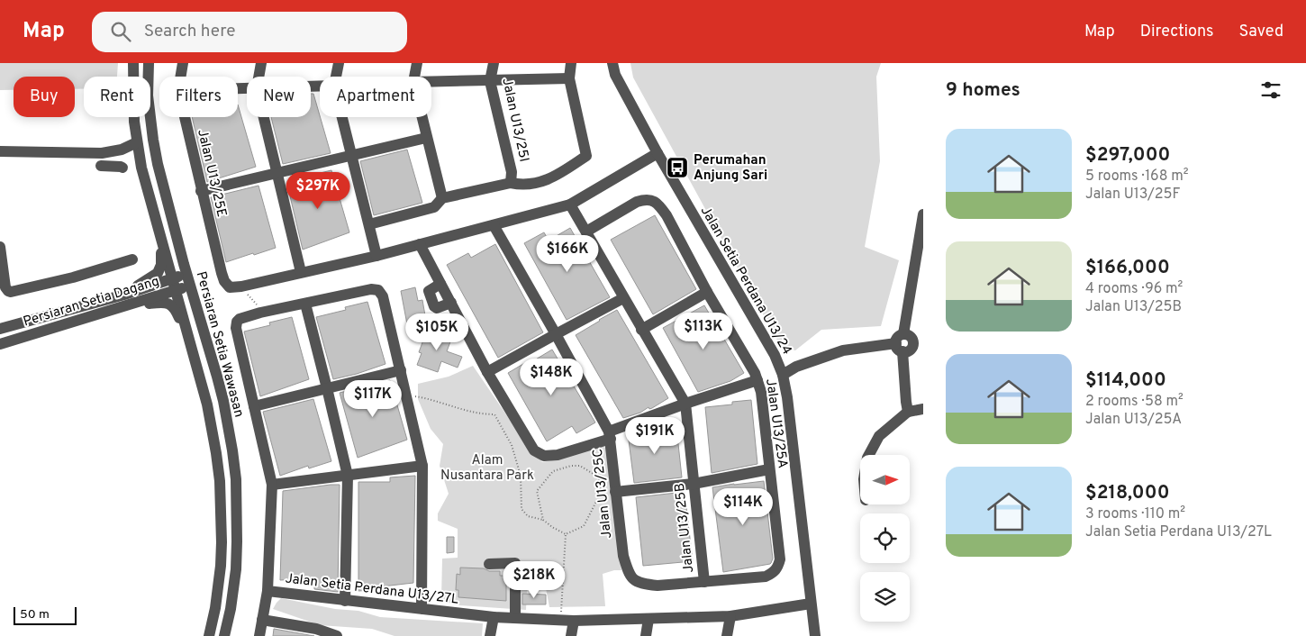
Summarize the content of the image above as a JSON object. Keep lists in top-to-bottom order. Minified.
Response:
{"streets":{"street":["Jalan U13/25I","Jalan U13/25E","Jalan Setia Perdana U13/24","Persiaran Setia Dagang","Persiaran Setia Wawasan","Jalan U13/25A","Jalan U13/25C","Jalan U13/25B","Jalan Setia Perdana U13/27L"]},"crossings":[["Jalan Setia Perdana U13/24","Jalan Setia Perdana U13/27L"],["Persiaran Setia Dagang","Persiaran Setia Wawasan"],["Jalan U13/25A","Jalan U13/25C"],["Jalan U13/25A","Jalan U13/25B"],["Jalan U13/25C","Jalan U13/25B"]],"parks":["Alam Nusantara Park"],"places":{"bus stop":["Perumahan Anjung Sari"]},"scale_bar":"50 m","north":"right","page":{"header":"Map","search":"Search here","nav":["Map","Directions","Saved"],"heading":"9 homes","chip":["Buy","Rent","Filters","New","Apartment"],"list":[{"name":"$297,000","note":"5 rooms · 168 m² · Jalan U13/25F"},{"name":"$166,000","note":"4 rooms · 96 m² · Jalan U13/25B"},{"name":"$114,000","note":"2 rooms · 58 m² · Jalan U13/25A"},{"name":"$218,000","note":"3 rooms · 110 m² · Jalan Setia Perdana U13/27L"}],"price":["$297K","$166K","$113K","$105K","$148K","$117K","$191K","$114K","$218K"],"scale":"50 m"}}
